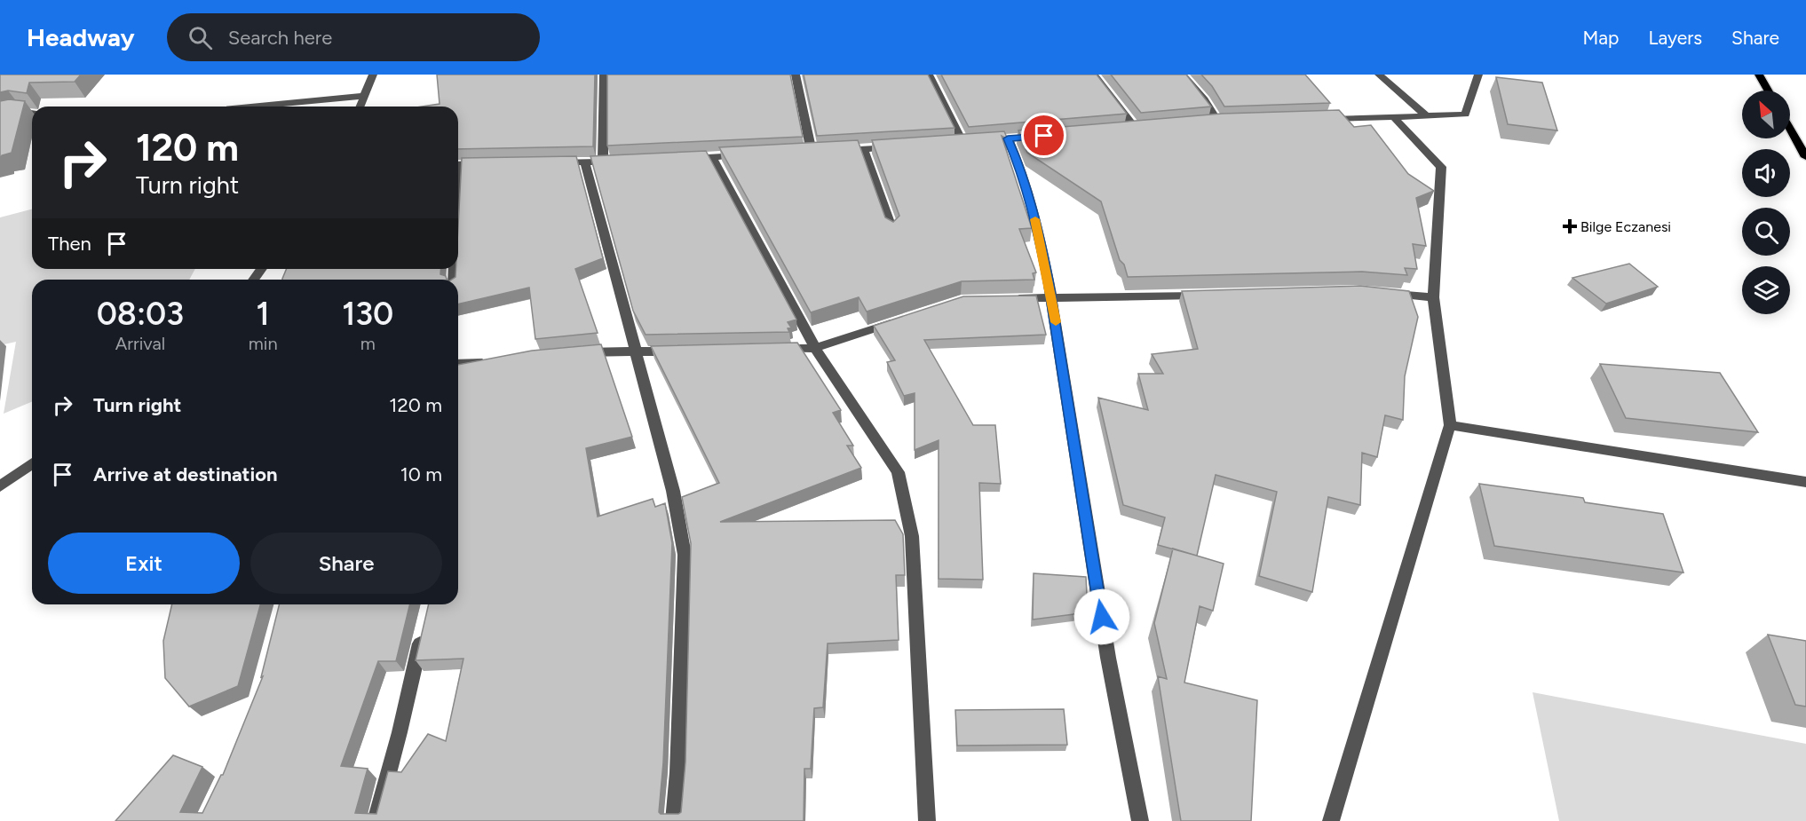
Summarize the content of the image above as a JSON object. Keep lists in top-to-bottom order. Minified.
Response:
{"places":{"health":["Bilge Eczanesi"]},"north":"top left","page":{"header":"Headway","search":"Search here","nav":["Map","Layers","Share"],"turn":["120 m","Turn right"],"then":"Then","eta":["08:03","Arrival","1","min","130","m"],"list":[{"name":"Turn right","value":"120 m"},{"name":"Arrive at destination","value":"10 m"}],"buttons":["Exit","Share"]}}
